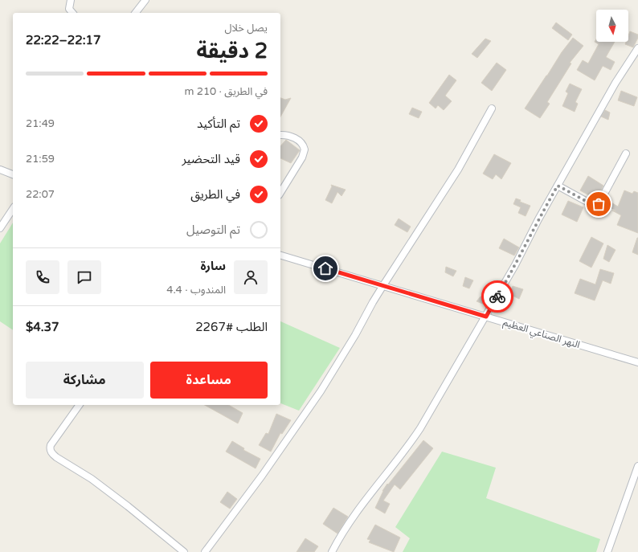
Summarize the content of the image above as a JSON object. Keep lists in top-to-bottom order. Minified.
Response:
{"streets":{"street":["النهر الصناعي العظيم"]},"north":"bottom","page":{"heading":["2 دقيقة","يصل خلال","22:17–22:22"],"panel":["سارة","المندوب · 4.4","الطلب #2267","$4.37"],"bar":"في الطريق · 210 m","list":[["تم التأكيد","21:49"],["قيد التحضير","21:59"],["في الطريق","22:07"],"تم التوصيل"],"buttons":["مساعدة","مشاركة"]}}
